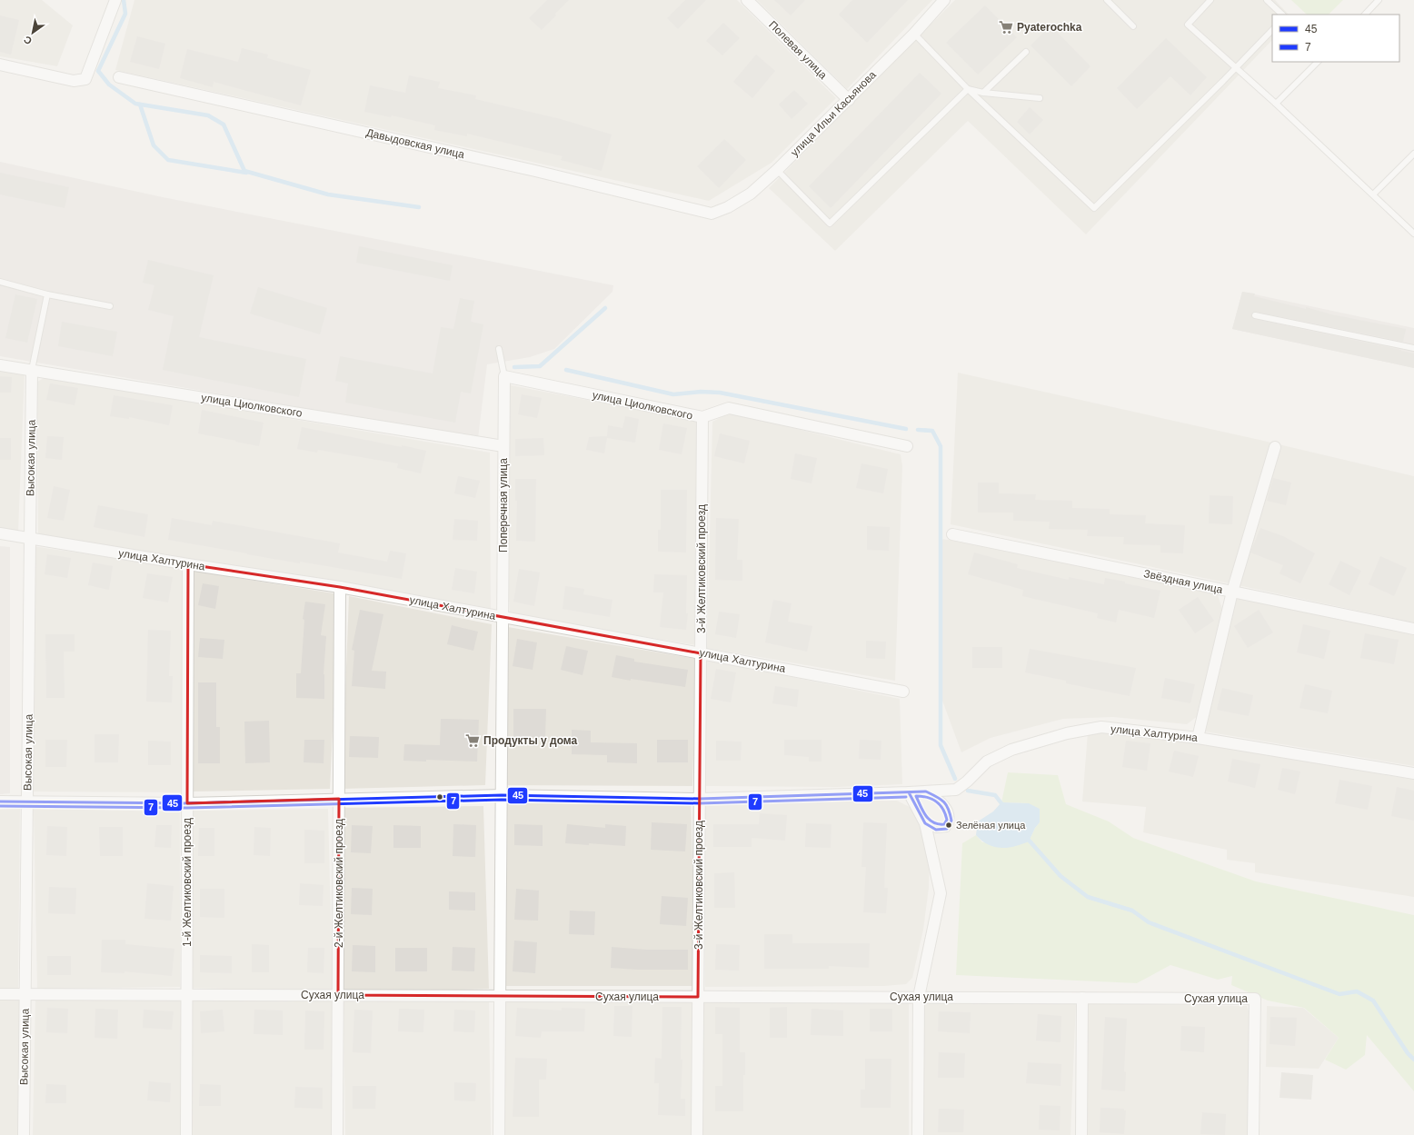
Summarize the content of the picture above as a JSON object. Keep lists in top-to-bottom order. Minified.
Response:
{"streets":{"street":["Полевая улица","улица Ильи Касьянова","Давыдовская улица","улица Циолковского","Высокая улица","Поперечная улица","улица Халтурина","3-й Желтиковский проезд","Звёздная улица","1-й Желтиковский проезд","2-й Желтиковский проезд","Сухая улица"]},"crossings":[["Полевая улица","улица Ильи Касьянова"],["улица Ильи Касьянова","Давыдовская улица"],["улица Циолковского","Высокая улица"],["улица Циолковского","Поперечная улица"],["улица Циолковского","3-й Желтиковский проезд"],["Высокая улица","улица Халтурина"],["Высокая улица","Сухая улица"],["Поперечная улица","улица Халтурина"],["Поперечная улица","Сухая улица"],["улица Халтурина","3-й Желтиковский проезд"],["улица Халтурина","1-й Желтиковский проезд"],["улица Халтурина","2-й Желтиковский проезд"],["3-й Желтиковский проезд","Сухая улица"],["1-й Желтиковский проезд","Сухая улица"],["2-й Желтиковский проезд","Сухая улица"]],"places":{"supermarket":["Pyaterochka","Продукты у дома"],"other":["Зелёная улица"]},"lines":["transit line 45","transit line 7"],"legend":["45","7"],"north":"bottom left"}
